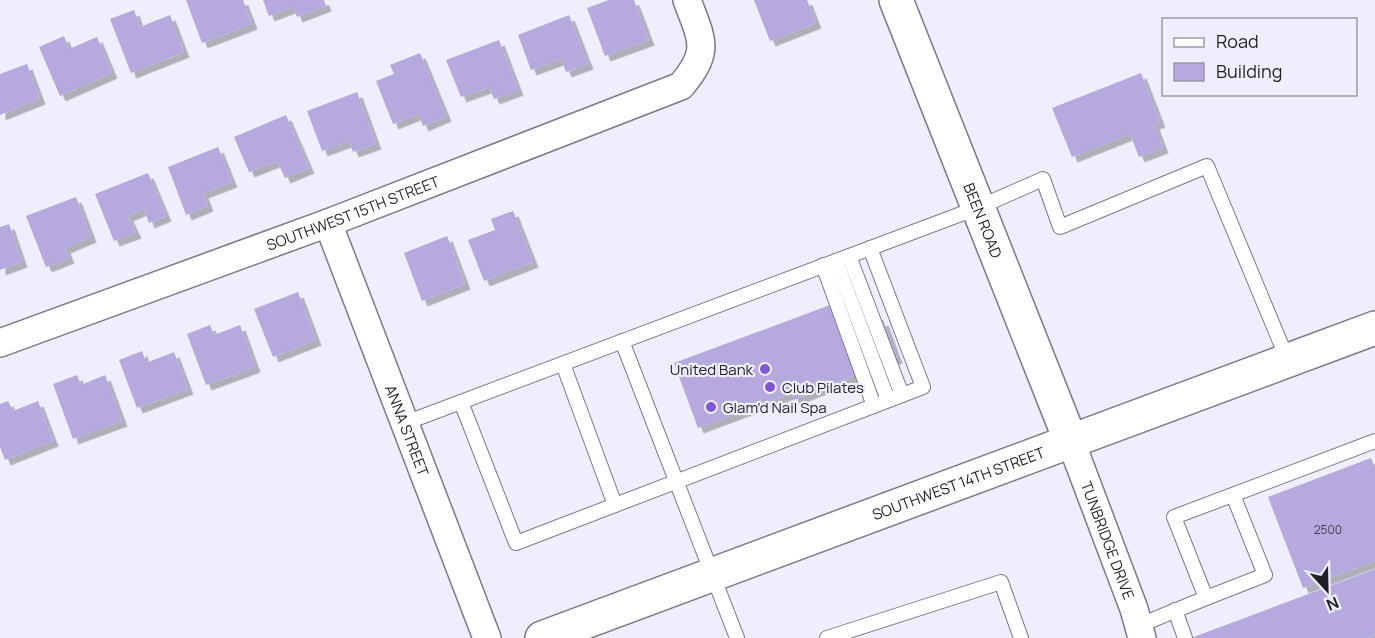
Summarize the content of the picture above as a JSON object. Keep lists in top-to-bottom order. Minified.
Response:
{"streets":{"main road":["BEEN ROAD","SOUTHWEST 14TH STREET"],"street":["SOUTHWEST 15TH STREET","ANNA STREET","TUNBRIDGE DRIVE"]},"crossings":[["SOUTHWEST 15TH STREET","ANNA STREET"],["BEEN ROAD","SOUTHWEST 14TH STREET"],["BEEN ROAD","TUNBRIDGE DRIVE"],["SOUTHWEST 14TH STREET","TUNBRIDGE DRIVE"]],"places":["United Bank","Club Pilates","Glam'd Nail Spa"],"house_numbers":["2500"],"legend":["Road","Building"],"north":"bottom"}
